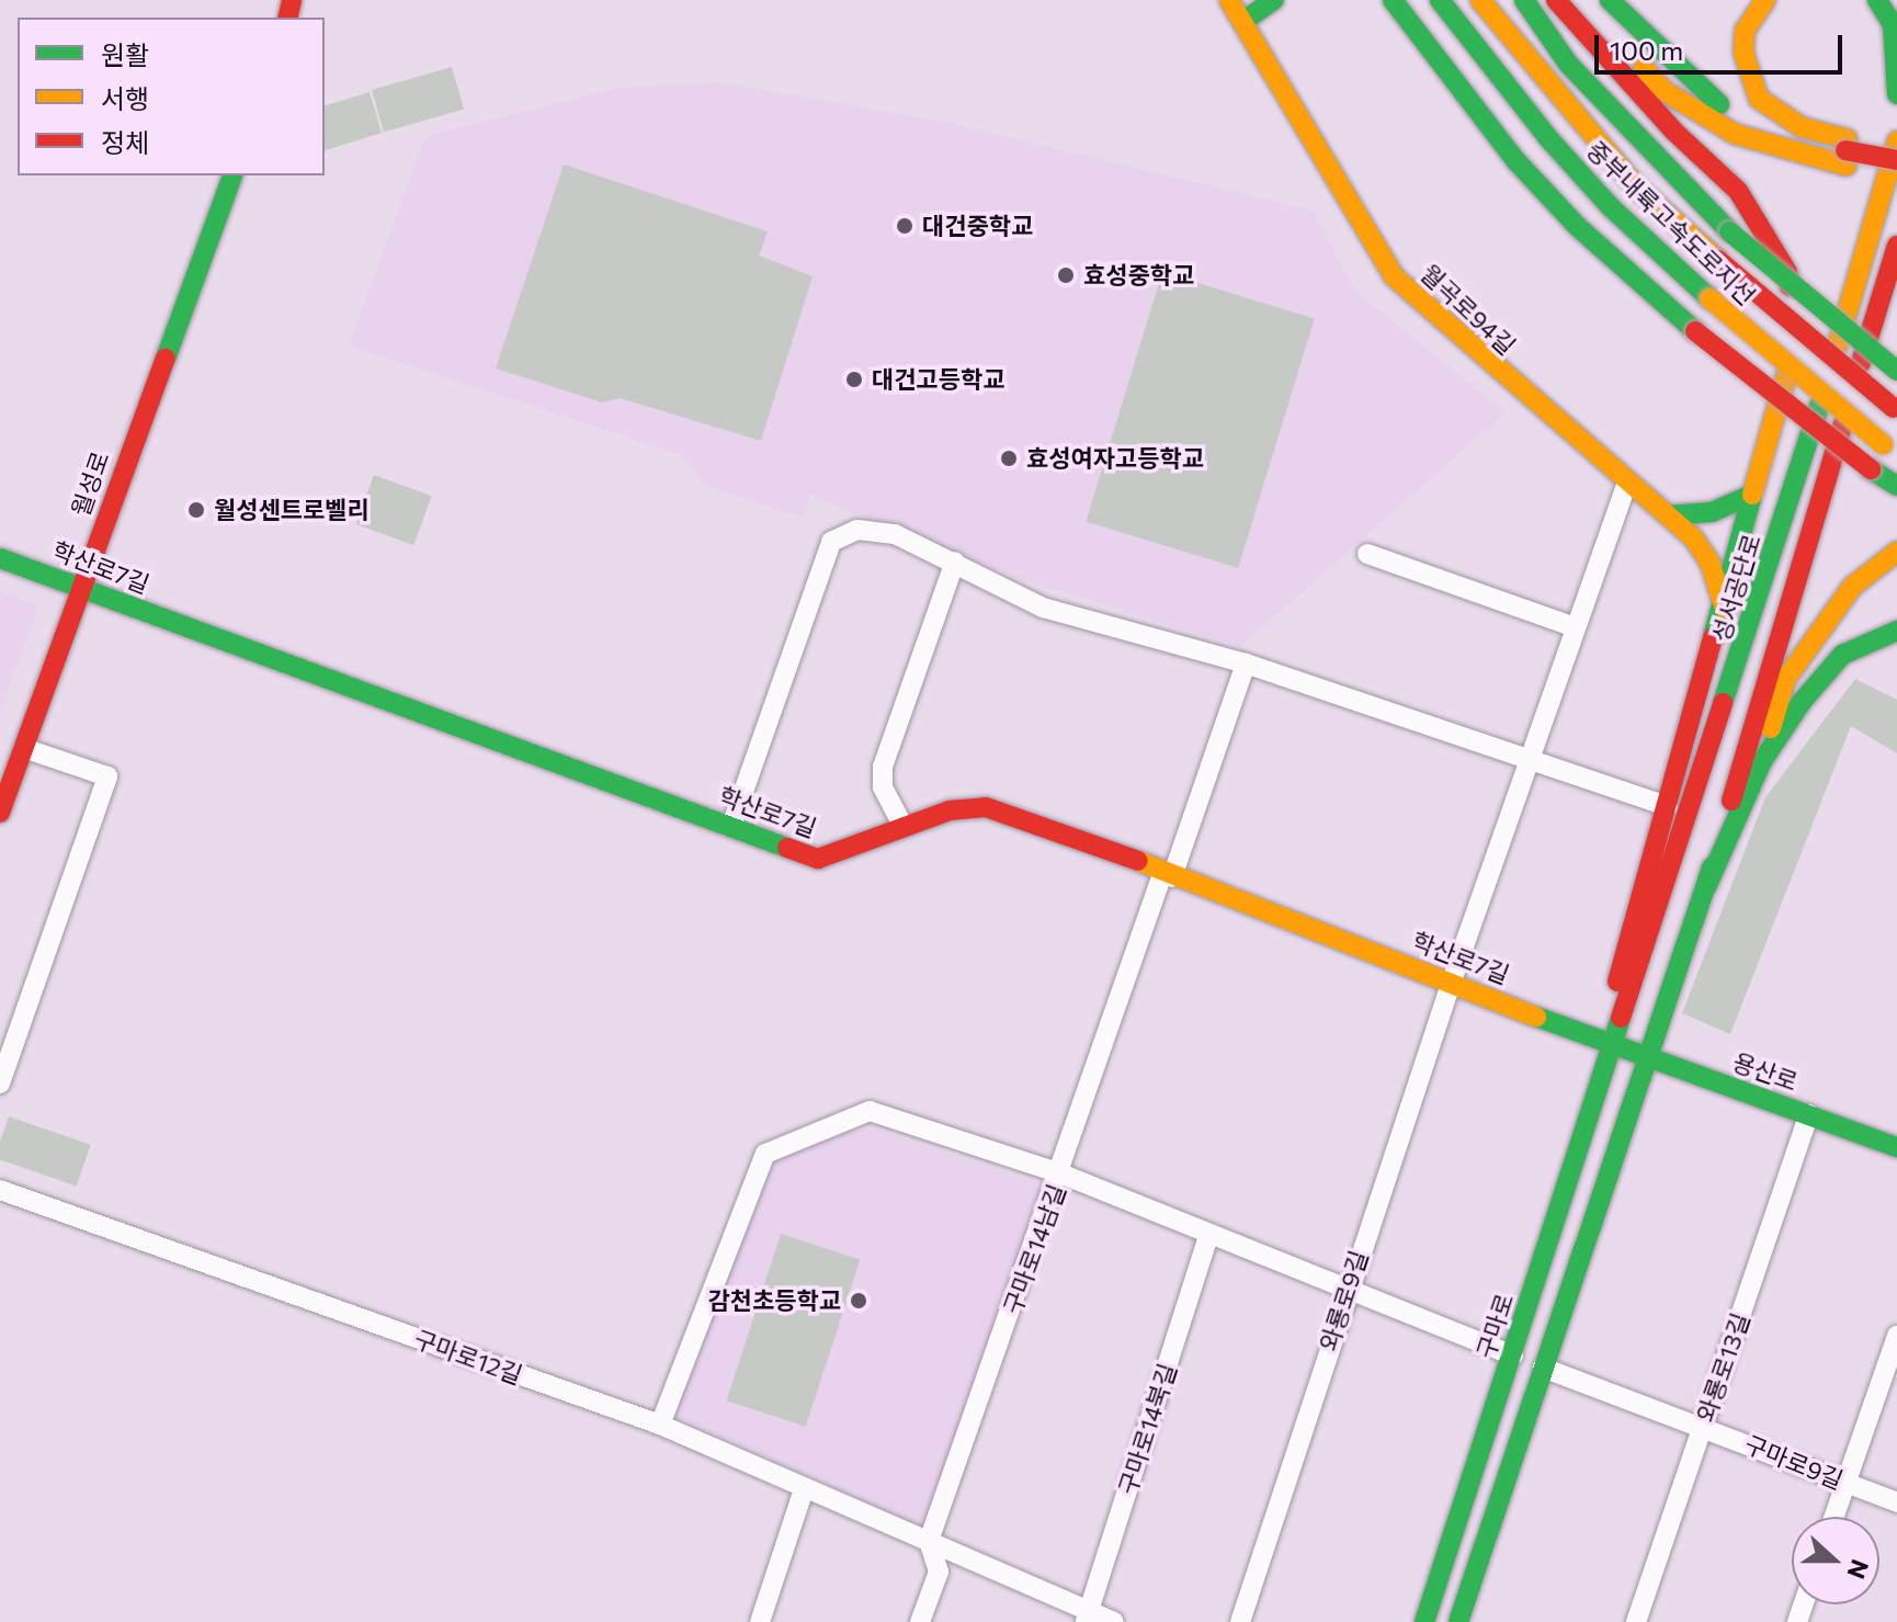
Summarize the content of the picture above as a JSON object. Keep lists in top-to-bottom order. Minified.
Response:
{"streets":{"main road":["중부내륙고속도로지선","월곡로94길","월성로","학산로7길","성서공단로","용산로","구마로"],"street":["구마로14남길","와룡로9길","구마로12길","와룡로13길","구마로14북길","구마로9길"]},"crossings":[["월곡로94길","와룡로9길"],["월성로","학산로7길"],["학산로7길","성서공단로"],["학산로7길","용산로"],["학산로7길","구마로14남길"],["학산로7길","와룡로9길"],["학산로7길","구마로"],["성서공단로","용산로"],["성서공단로","구마로"],["용산로","구마로"],["용산로","와룡로13길"],["구마로14남길","구마로12길"],["구마로12길","구마로14북길"],["와룡로13길","구마로9길"]],"places":["대건중학교","효성중학교","대건고등학교","효성여자고등학교","월성센트로벨리","감천초등학교"],"legend":["원활","서행","정체"],"scale_bar":"100 m","north":"right"}
